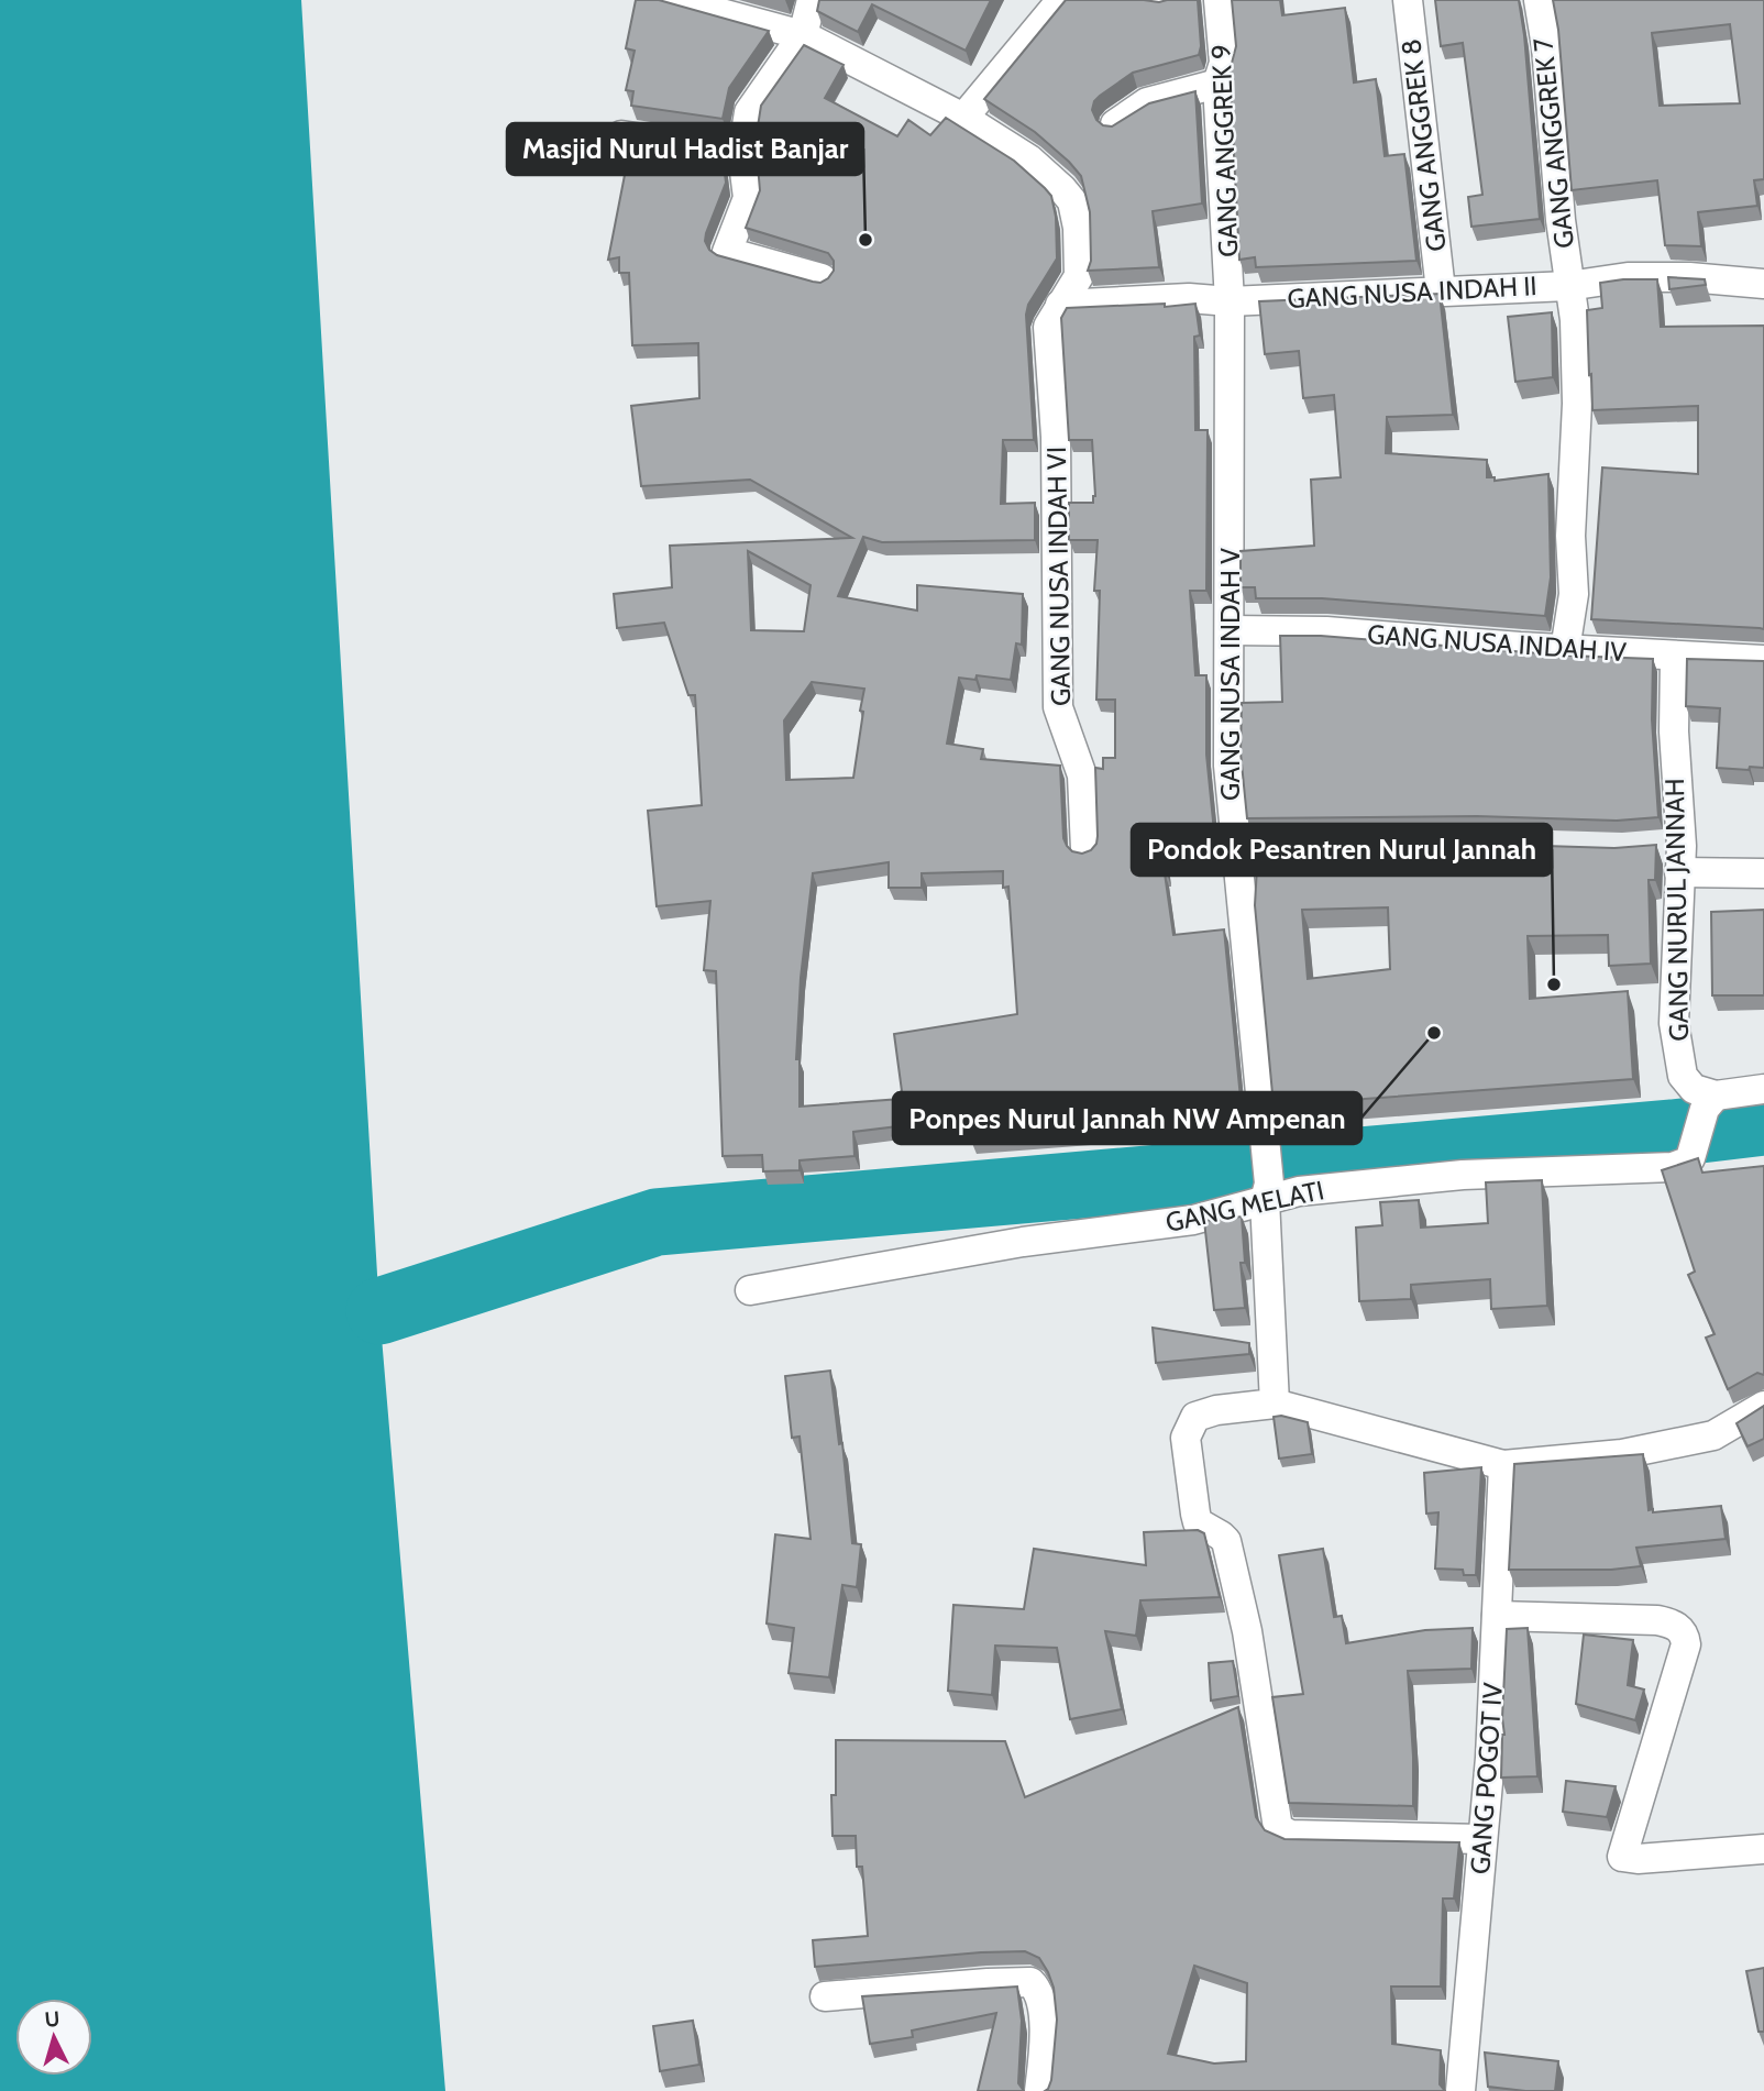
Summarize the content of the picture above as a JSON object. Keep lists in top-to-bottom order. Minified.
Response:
{"streets":{"street":["GANG ANGGREK 7","GANG ANGGREK 8","GANG ANGGREK 9","GANG NUSA INDAH II","GANG NUSA INDAH VI","GANG NUSA INDAH IV","GANG NUSA INDAH V","GANG NURUL JANNAH","GANG MELATI","GANG POGOT IV"]},"crossings":[["GANG ANGGREK 7","GANG NUSA INDAH II"],["GANG ANGGREK 7","GANG NUSA INDAH IV"],["GANG ANGGREK 8","GANG NUSA INDAH II"],["GANG ANGGREK 9","GANG NUSA INDAH II"],["GANG ANGGREK 9","GANG NUSA INDAH V"],["GANG NUSA INDAH II","GANG NUSA INDAH VI"],["GANG NUSA INDAH II","GANG NUSA INDAH V"],["GANG NUSA INDAH IV","GANG NUSA INDAH V"],["GANG NUSA INDAH IV","GANG NURUL JANNAH"],["GANG NUSA INDAH V","GANG MELATI"],["GANG NURUL JANNAH","GANG MELATI"]],"places":["Masjid Nurul Hadist Banjar","Pondok Pesantren Nurul Jannah","Ponpes Nurul Jannah NW Ampenan"],"north":"top"}
